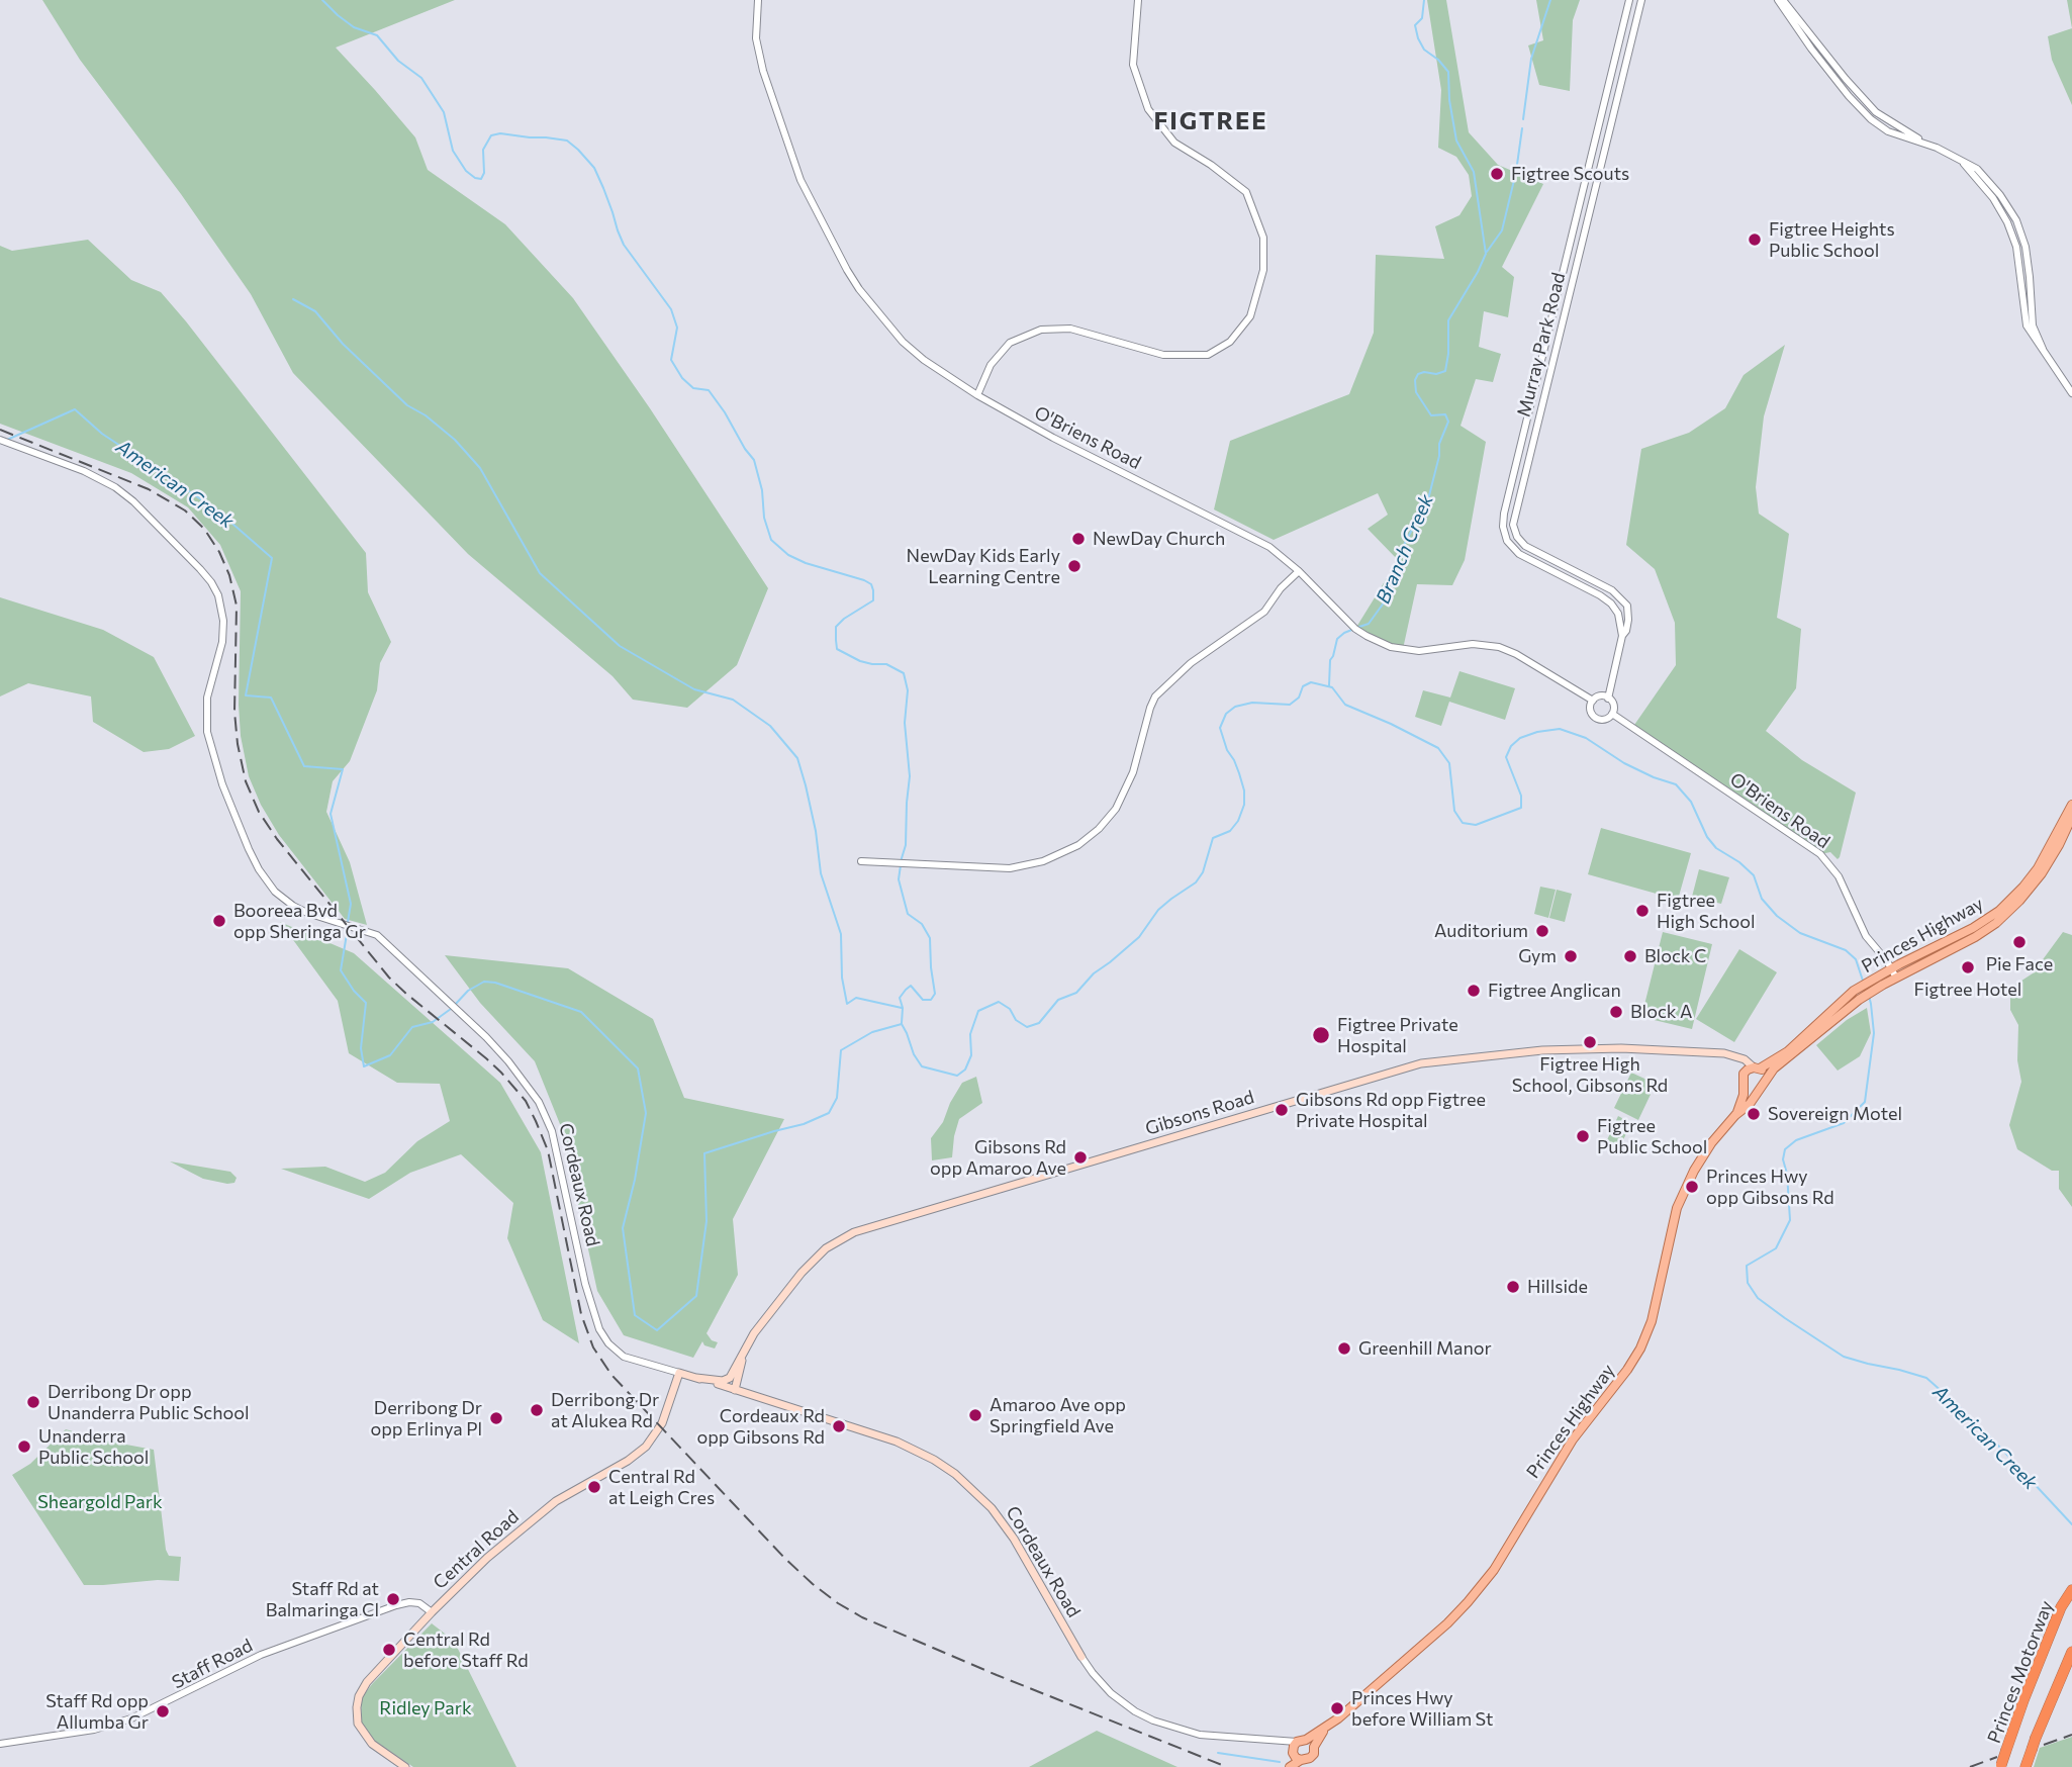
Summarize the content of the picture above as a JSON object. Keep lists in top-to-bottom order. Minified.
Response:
{"streets":{"highway":["Princes Motorway"],"main road":["Princes Highway","Gibsons Road","Cordeaux Road","Central Road"],"street":["Murray Park Road","O'Briens Road","Staff Road"]},"crossings":[["O'Briens Road","Princes Highway"],["Princes Highway","Gibsons Road"],["Princes Highway","Cordeaux Road"],["Gibsons Road","Cordeaux Road"],["Cordeaux Road","Central Road"],["Central Road","Staff Road"]],"districts":["FIGTREE"],"water":["American Creek","Branch Creek"],"parks":["Sheargold Park","Ridley Park"],"places":["Figtree Scouts","Figtree Heights Public School","NewDay Church","NewDay Kids Early Learning Centre","Figtree High School","Booreea Bvd opp Sheringa Gr","Auditorium","Pie Face","Gym","Block C","Figtree Hotel","Figtree Anglican","Block A","Figtree Private Hospital","Figtree High School, Gibsons Rd","Gibsons Rd opp Figtree Private Hospital","Sovereign Motel","Figtree Public School","Gibsons Rd opp Amaroo Ave","Princes Hwy opp Gibsons Rd","Hillside","Greenhill Manor","Derribong Dr opp Unanderra Public School","Derribong Dr at Alukea Rd","Amaroo Ave opp Springfield Ave","Derribong Dr opp Erlinya Pl","Cordeaux Rd opp Gibsons Rd","Unanderra Public School","Central Rd at Leigh Cres","Staff Rd at Balmaringa Cl","Central Rd before Staff Rd","Princes Hwy before William St","Staff Rd opp Allumba Gr"]}
